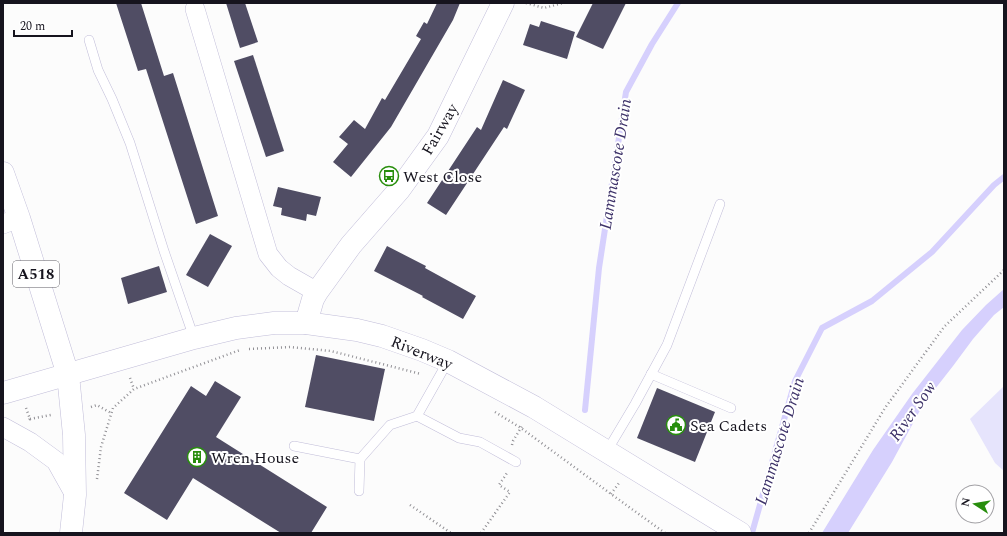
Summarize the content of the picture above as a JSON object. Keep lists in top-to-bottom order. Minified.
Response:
{"streets":{"main road":["Fairway","A518","Riverway"]},"crossings":[["Fairway","Riverway"],["A518","Riverway"]],"water":["Lammascote Drain","River Sow"],"places":{"bus stop":["West Close"],"public building":["Sea Cadets"],"building":["Wren House"]},"scale_bar":"20 m","north":"left"}
